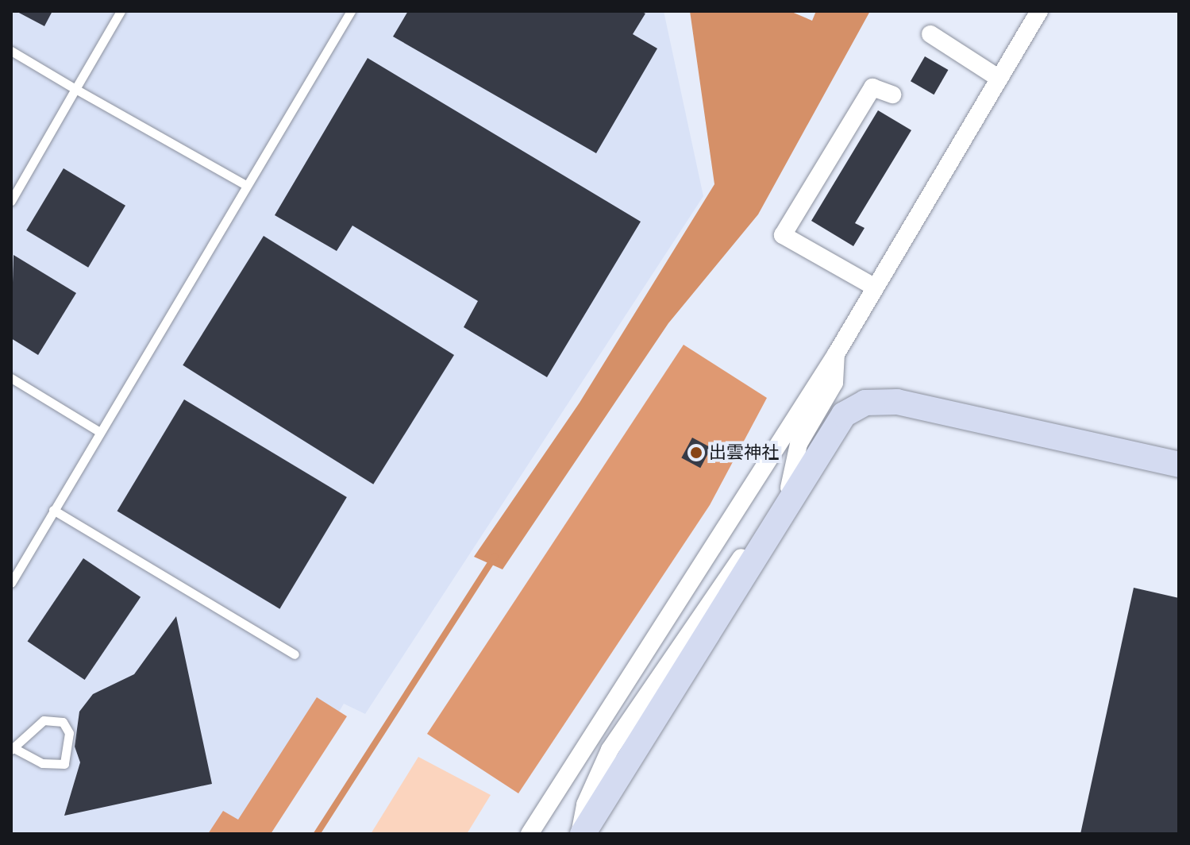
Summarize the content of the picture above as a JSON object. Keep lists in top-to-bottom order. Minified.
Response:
{"places":["出雲神社"]}
